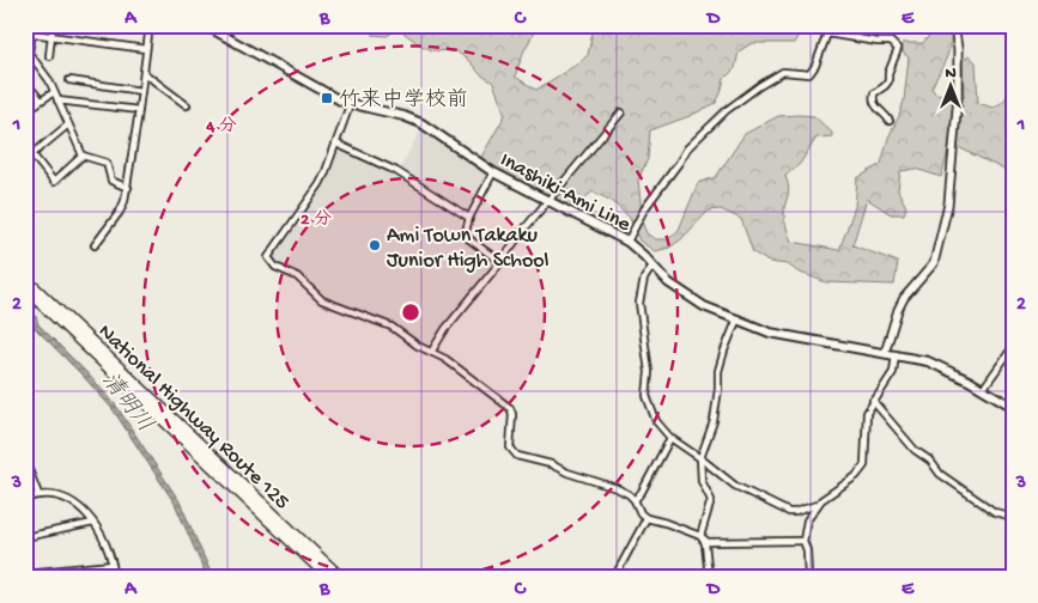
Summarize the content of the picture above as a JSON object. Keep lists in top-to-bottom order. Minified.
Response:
{"streets":{"highway":["National Highway Route 125"],"main road":["Inashiki-Ami Line"]},"water":["清明川"],"places":{"transit":["竹来中学校前"],"other":["Ami Town Takaku Junior High School"]},"north":"top","grid":{"columns":["A","B","C","D","E"],"rows":["1","2","3"]},"rings":["4 分","2 分"]}
